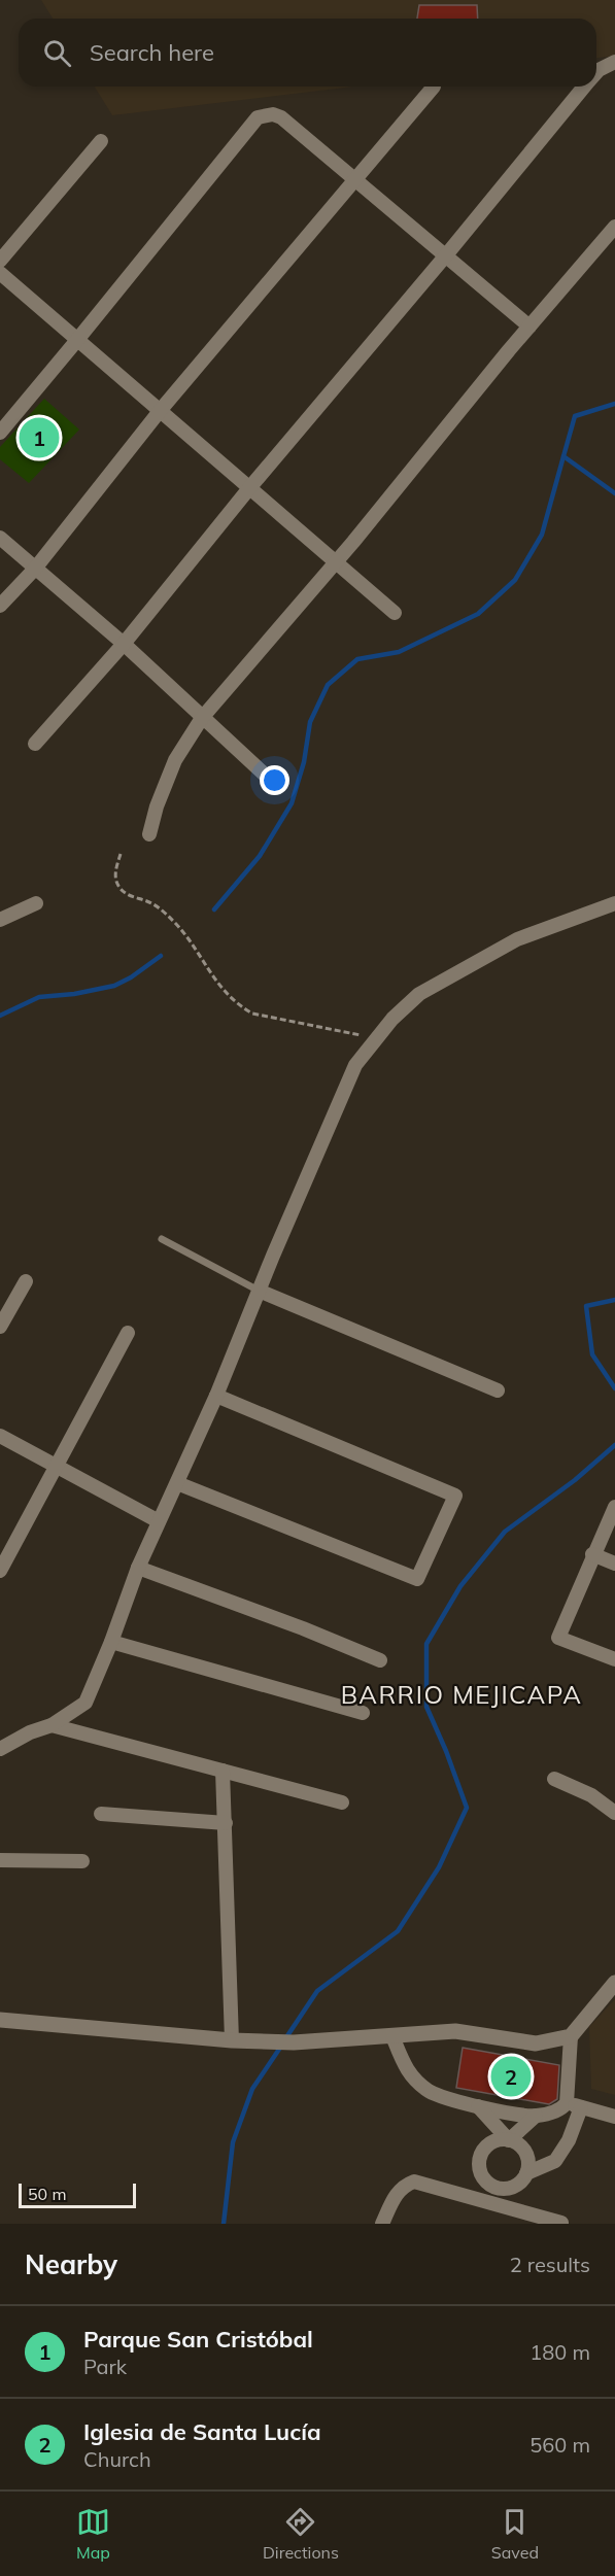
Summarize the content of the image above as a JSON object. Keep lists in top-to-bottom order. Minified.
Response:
{"districts":["BARRIO MEJICAPA"],"scale_bar":"50 m","page":{"search":"Search here","pins":["1","2"],"scale":"50 m","heading":["Nearby","2 results"],"list":[{"mark":"1","name":"Parque San Cristóbal","note":"Park","value":"180 m"},{"mark":"2","name":"Iglesia de Santa Lucía","note":"Church","value":"560 m"}],"nav":["Map","Directions","Saved"]}}
